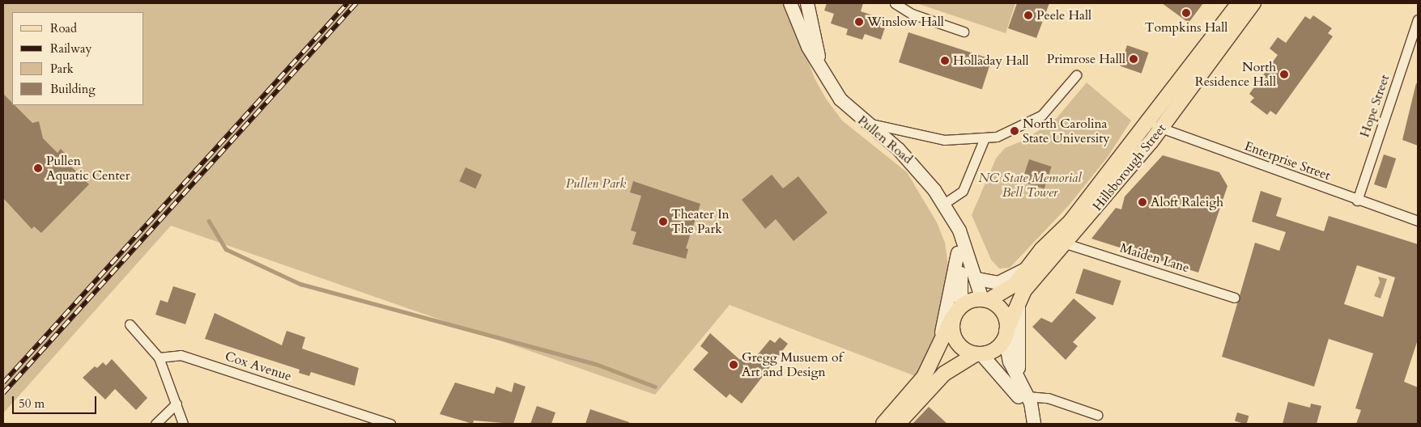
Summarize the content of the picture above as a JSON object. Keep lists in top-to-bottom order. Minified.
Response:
{"streets":{"main road":["Pullen Road","Hillsborough Street"],"street":["Hope Street","Enterprise Street","Maiden Lane","Cox Avenue"]},"crossings":[["Hope Street","Enterprise Street"],["Pullen Road","Hillsborough Street"],["Enterprise Street","Hillsborough Street"],["Hillsborough Street","Maiden Lane"]],"parks":["NC State Memorial Bell Tower","Pullen Park"],"places":["Tompkins Hall","Peele Hall","Winslow Hall","Primrose Halll","Holladay Hall","North Residence Hall","North Carolina State University","Pullen Aquatic Center","Aloft Raleigh","Theater In The Park","Gregg Musuem of Art and Design"],"legend":["Road","Railway","Park","Building"],"scale_bar":"50 m"}
